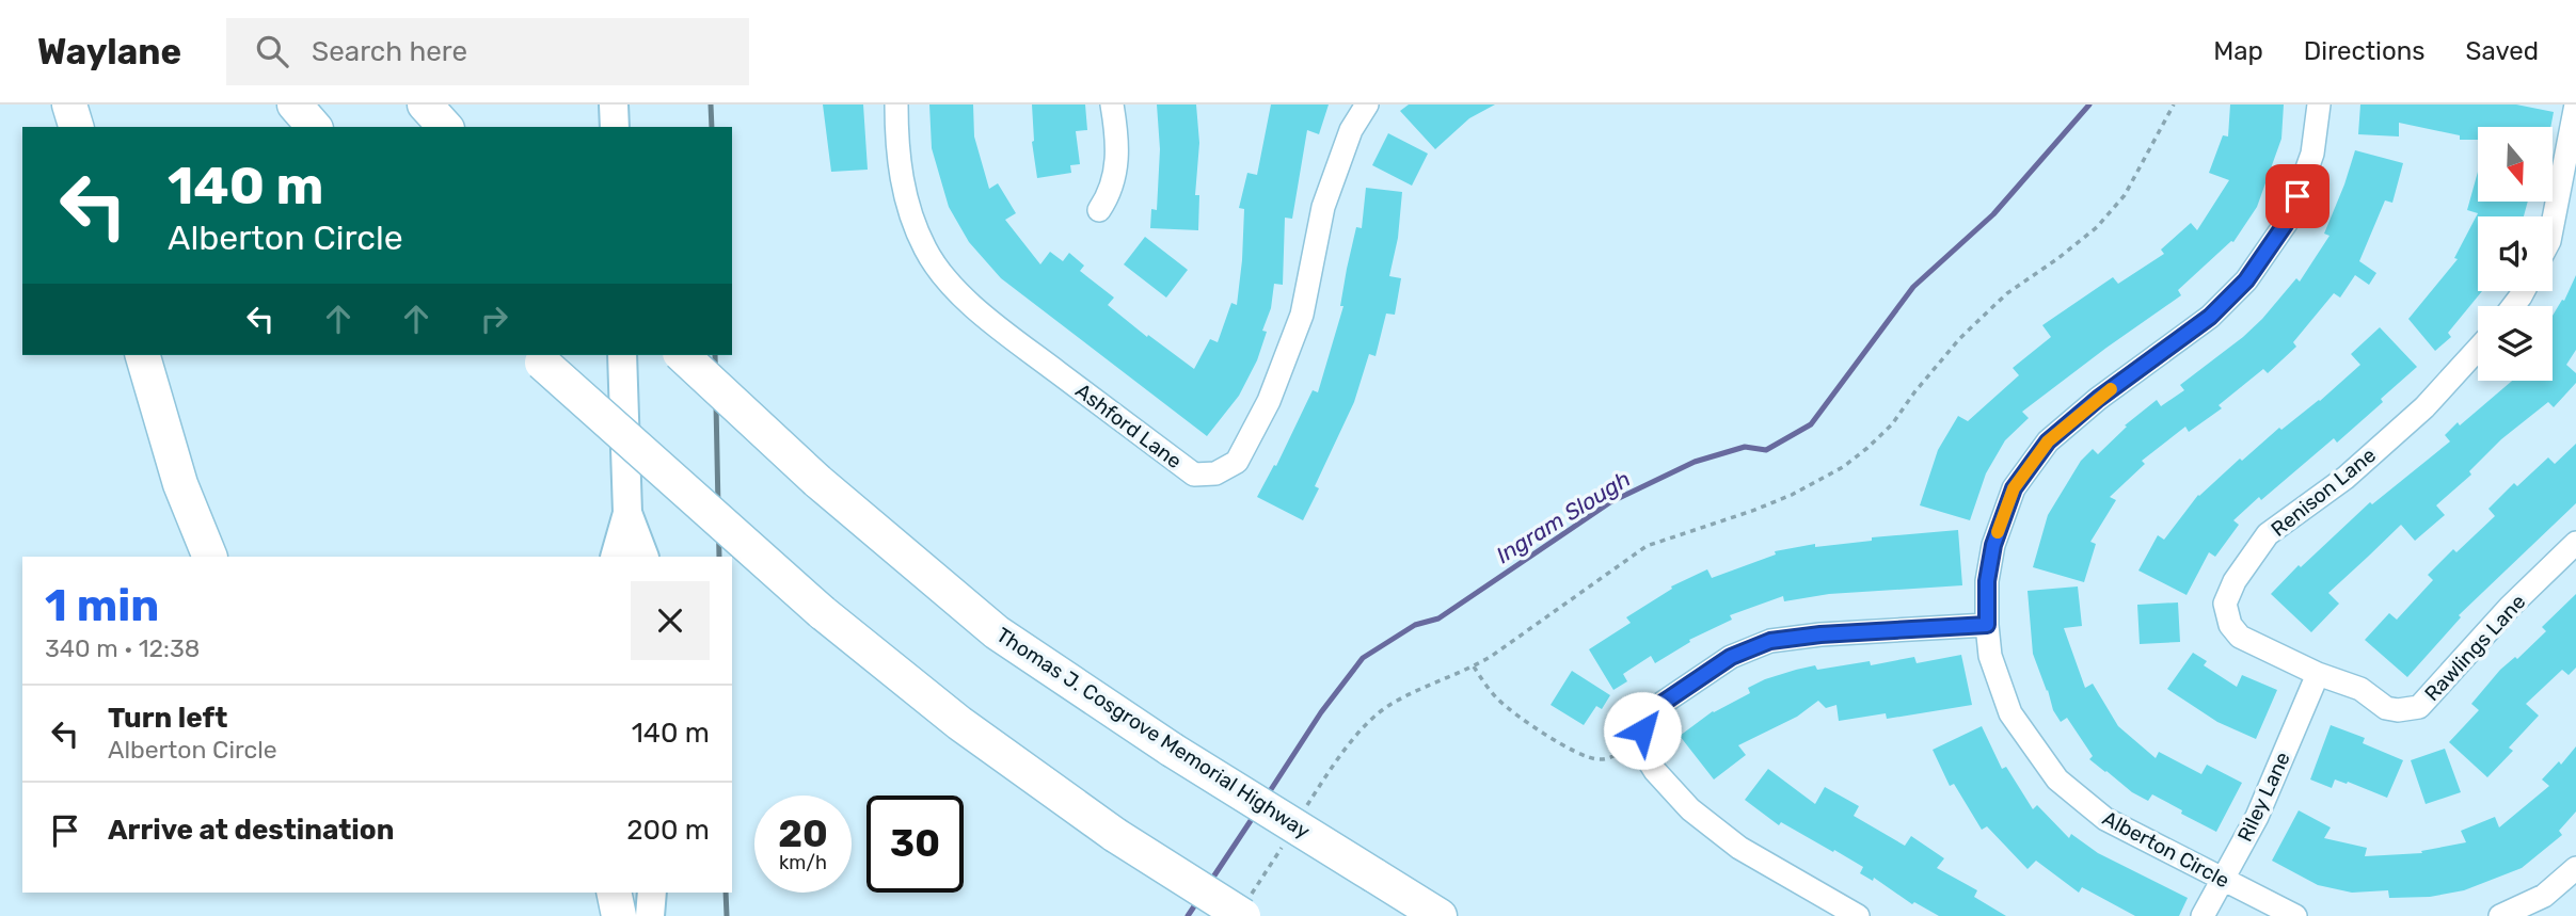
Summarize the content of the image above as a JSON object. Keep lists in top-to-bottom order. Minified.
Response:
{"streets":{"highway":["Thomas J. Cosgrove Memorial Highway"],"street":["Ashford Lane","Renison Lane","Rawlings Lane","Riley Lane","Alberton Circle"]},"crossings":[["Renison Lane","Rawlings Lane"],["Renison Lane","Riley Lane"],["Rawlings Lane","Riley Lane"],["Riley Lane","Alberton Circle"]],"water":["Ingram Slough"],"north":"bottom","page":{"header":"Waylane","search":"Search here","nav":["Map","Directions","Saved"],"turn":["140 m","Alberton Circle"],"heading":["1 min","340 m · 12:38"],"list":[{"name":"Turn left","note":"Alberton Circle","value":"140 m"},{"name":"Arrive at destination","value":"200 m"}],"speed":"20 km/h","limit":"30"}}
